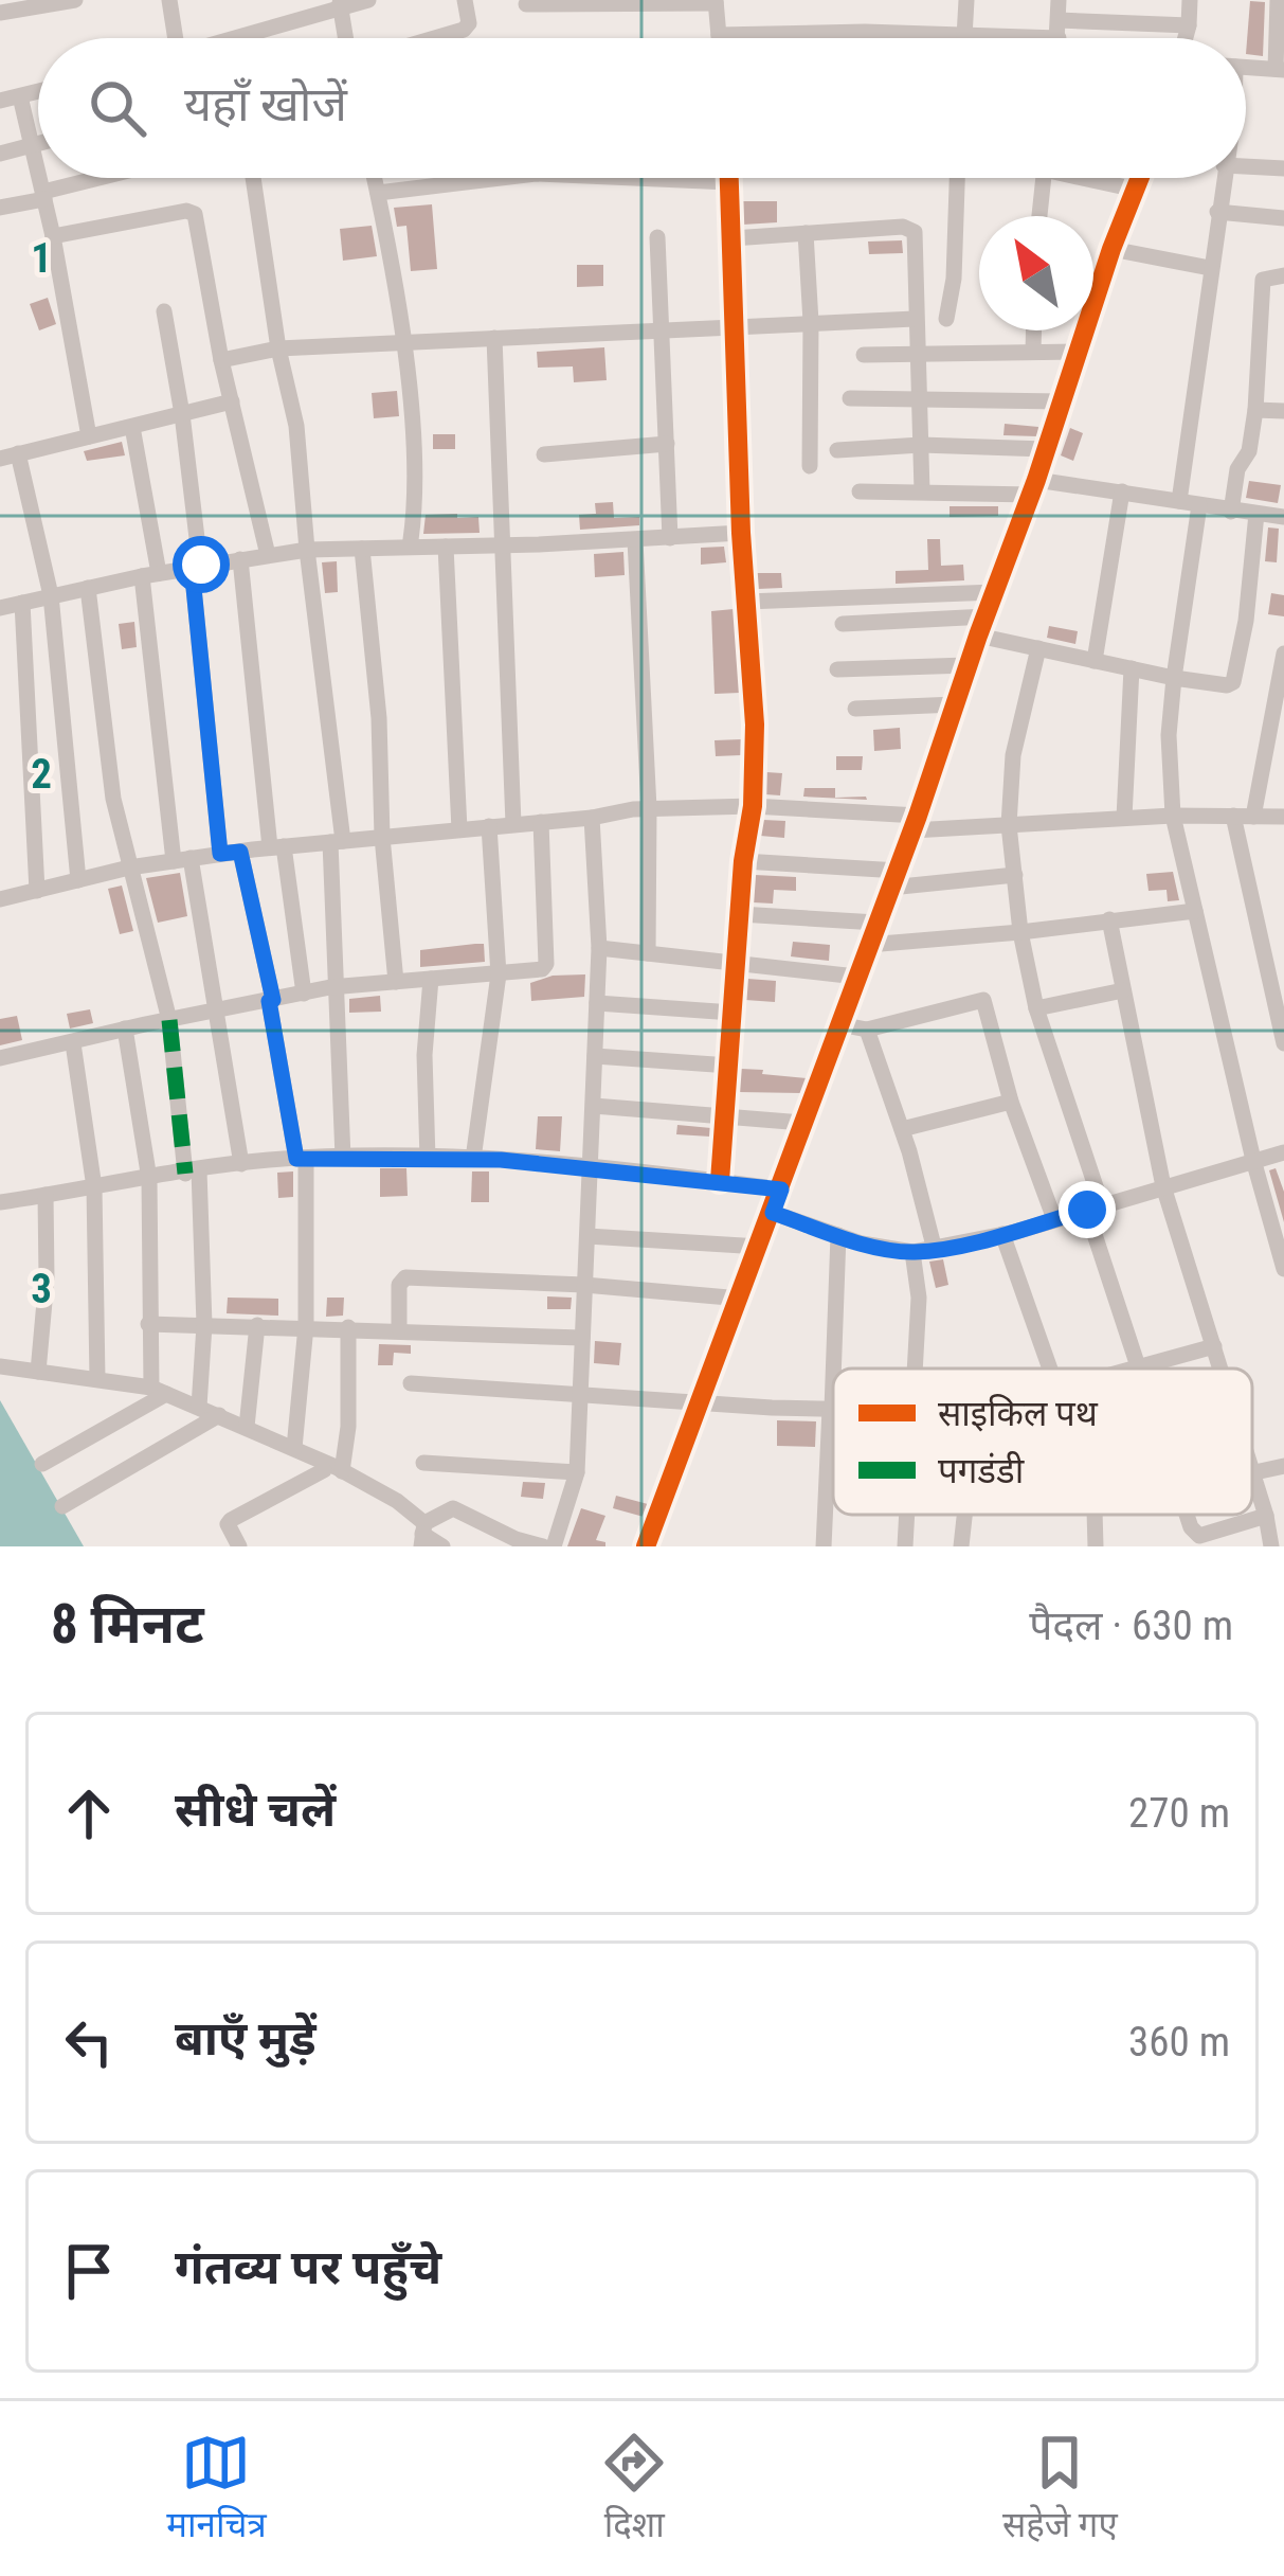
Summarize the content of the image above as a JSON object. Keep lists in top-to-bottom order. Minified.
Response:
{"legend":["साइकिल पथ","पगडंडी"],"north":"top left","page":{"search":"यहाँ खोजें","heading":["8 मिनट","पैदल · 630 m"],"list":[["सीधे चलें","270 m"],["बाएँ मुड़ें","360 m"],"गंतव्य पर पहुँचे"],"nav":["मानचित्र","दिशा","सहेजे गए"]},"grid":{"rows":["1","2","3"]}}
